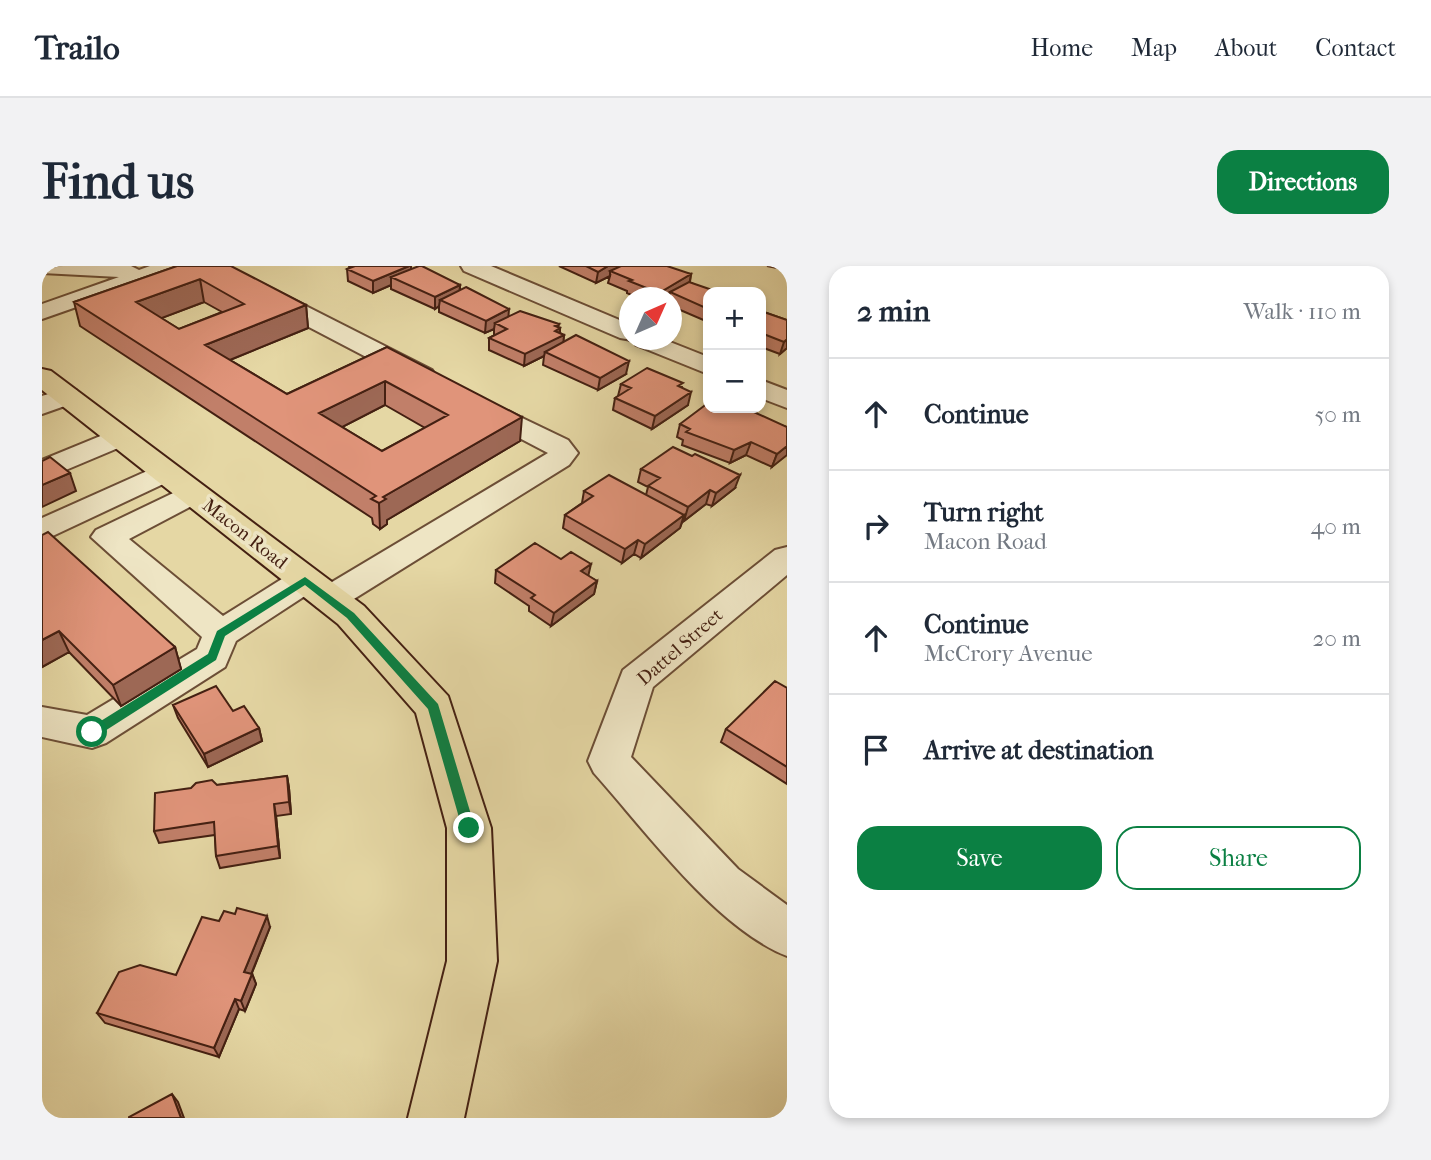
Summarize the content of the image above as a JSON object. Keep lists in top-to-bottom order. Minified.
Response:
{"streets":{"main road":["Macon Road"],"street":["Dattel Street"]},"north":"top right","page":{"header":"Trailo","nav":["Home","Map","About","Contact"],"buttons":["Directions",["Save","Share"]],"title":"Find us","heading":["2 min","Walk · 110 m"],"map_buttons":["+","−"],"list":[["Continue","50 m"],["Turn right","Macon Road","40 m"],["Continue","McCrory Avenue","20 m"],"Arrive at destination"]}}
